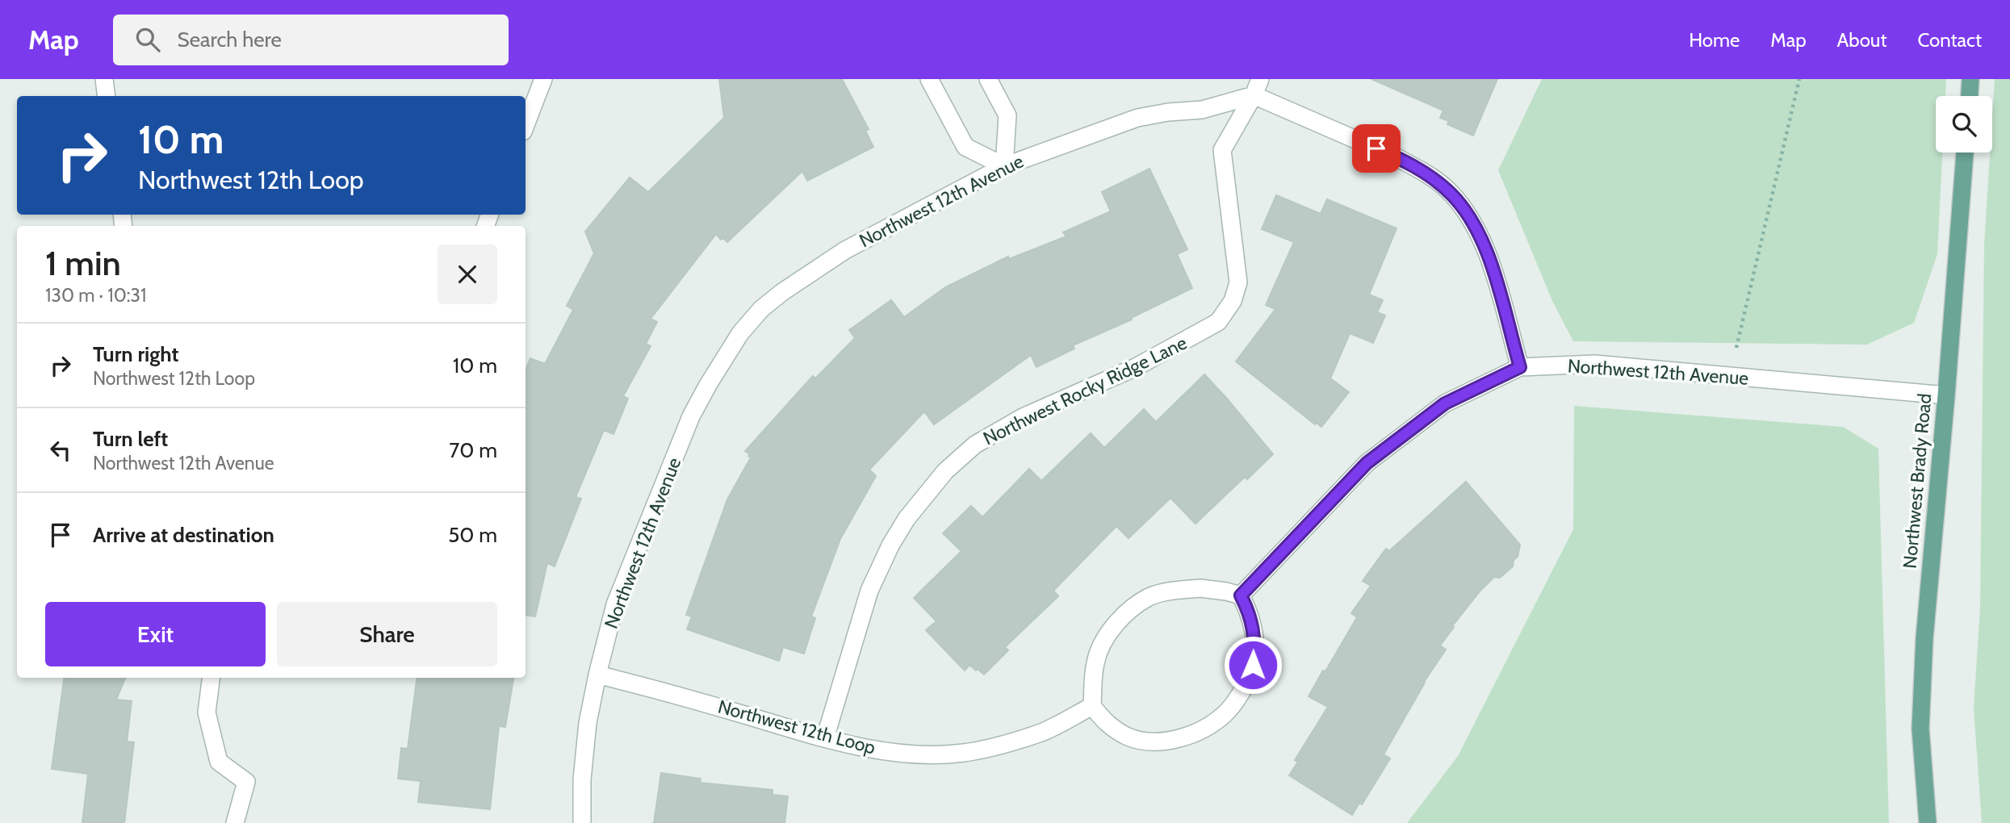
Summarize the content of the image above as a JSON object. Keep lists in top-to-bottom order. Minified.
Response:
{"streets":{"main road":["Northwest Brady Road"],"street":["Northwest 12th Avenue","Northwest Rocky Ridge Lane","Northwest 12th Loop"]},"crossings":[["Northwest 12th Avenue","Northwest Rocky Ridge Lane"],["Northwest 12th Avenue","Northwest Brady Road"],["Northwest 12th Avenue","Northwest 12th Loop"],["Northwest Rocky Ridge Lane","Northwest 12th Loop"]],"page":{"header":"Map","search":"Search here","nav":["Home","Map","About","Contact"],"turn":["10 m","Northwest 12th Loop"],"heading":["1 min","130 m · 10:31"],"list":[{"name":"Turn right","note":"Northwest 12th Loop","value":"10 m"},{"name":"Turn left","note":"Northwest 12th Avenue","value":"70 m"},{"name":"Arrive at destination","value":"50 m"}],"buttons":["Exit","Share"]}}
